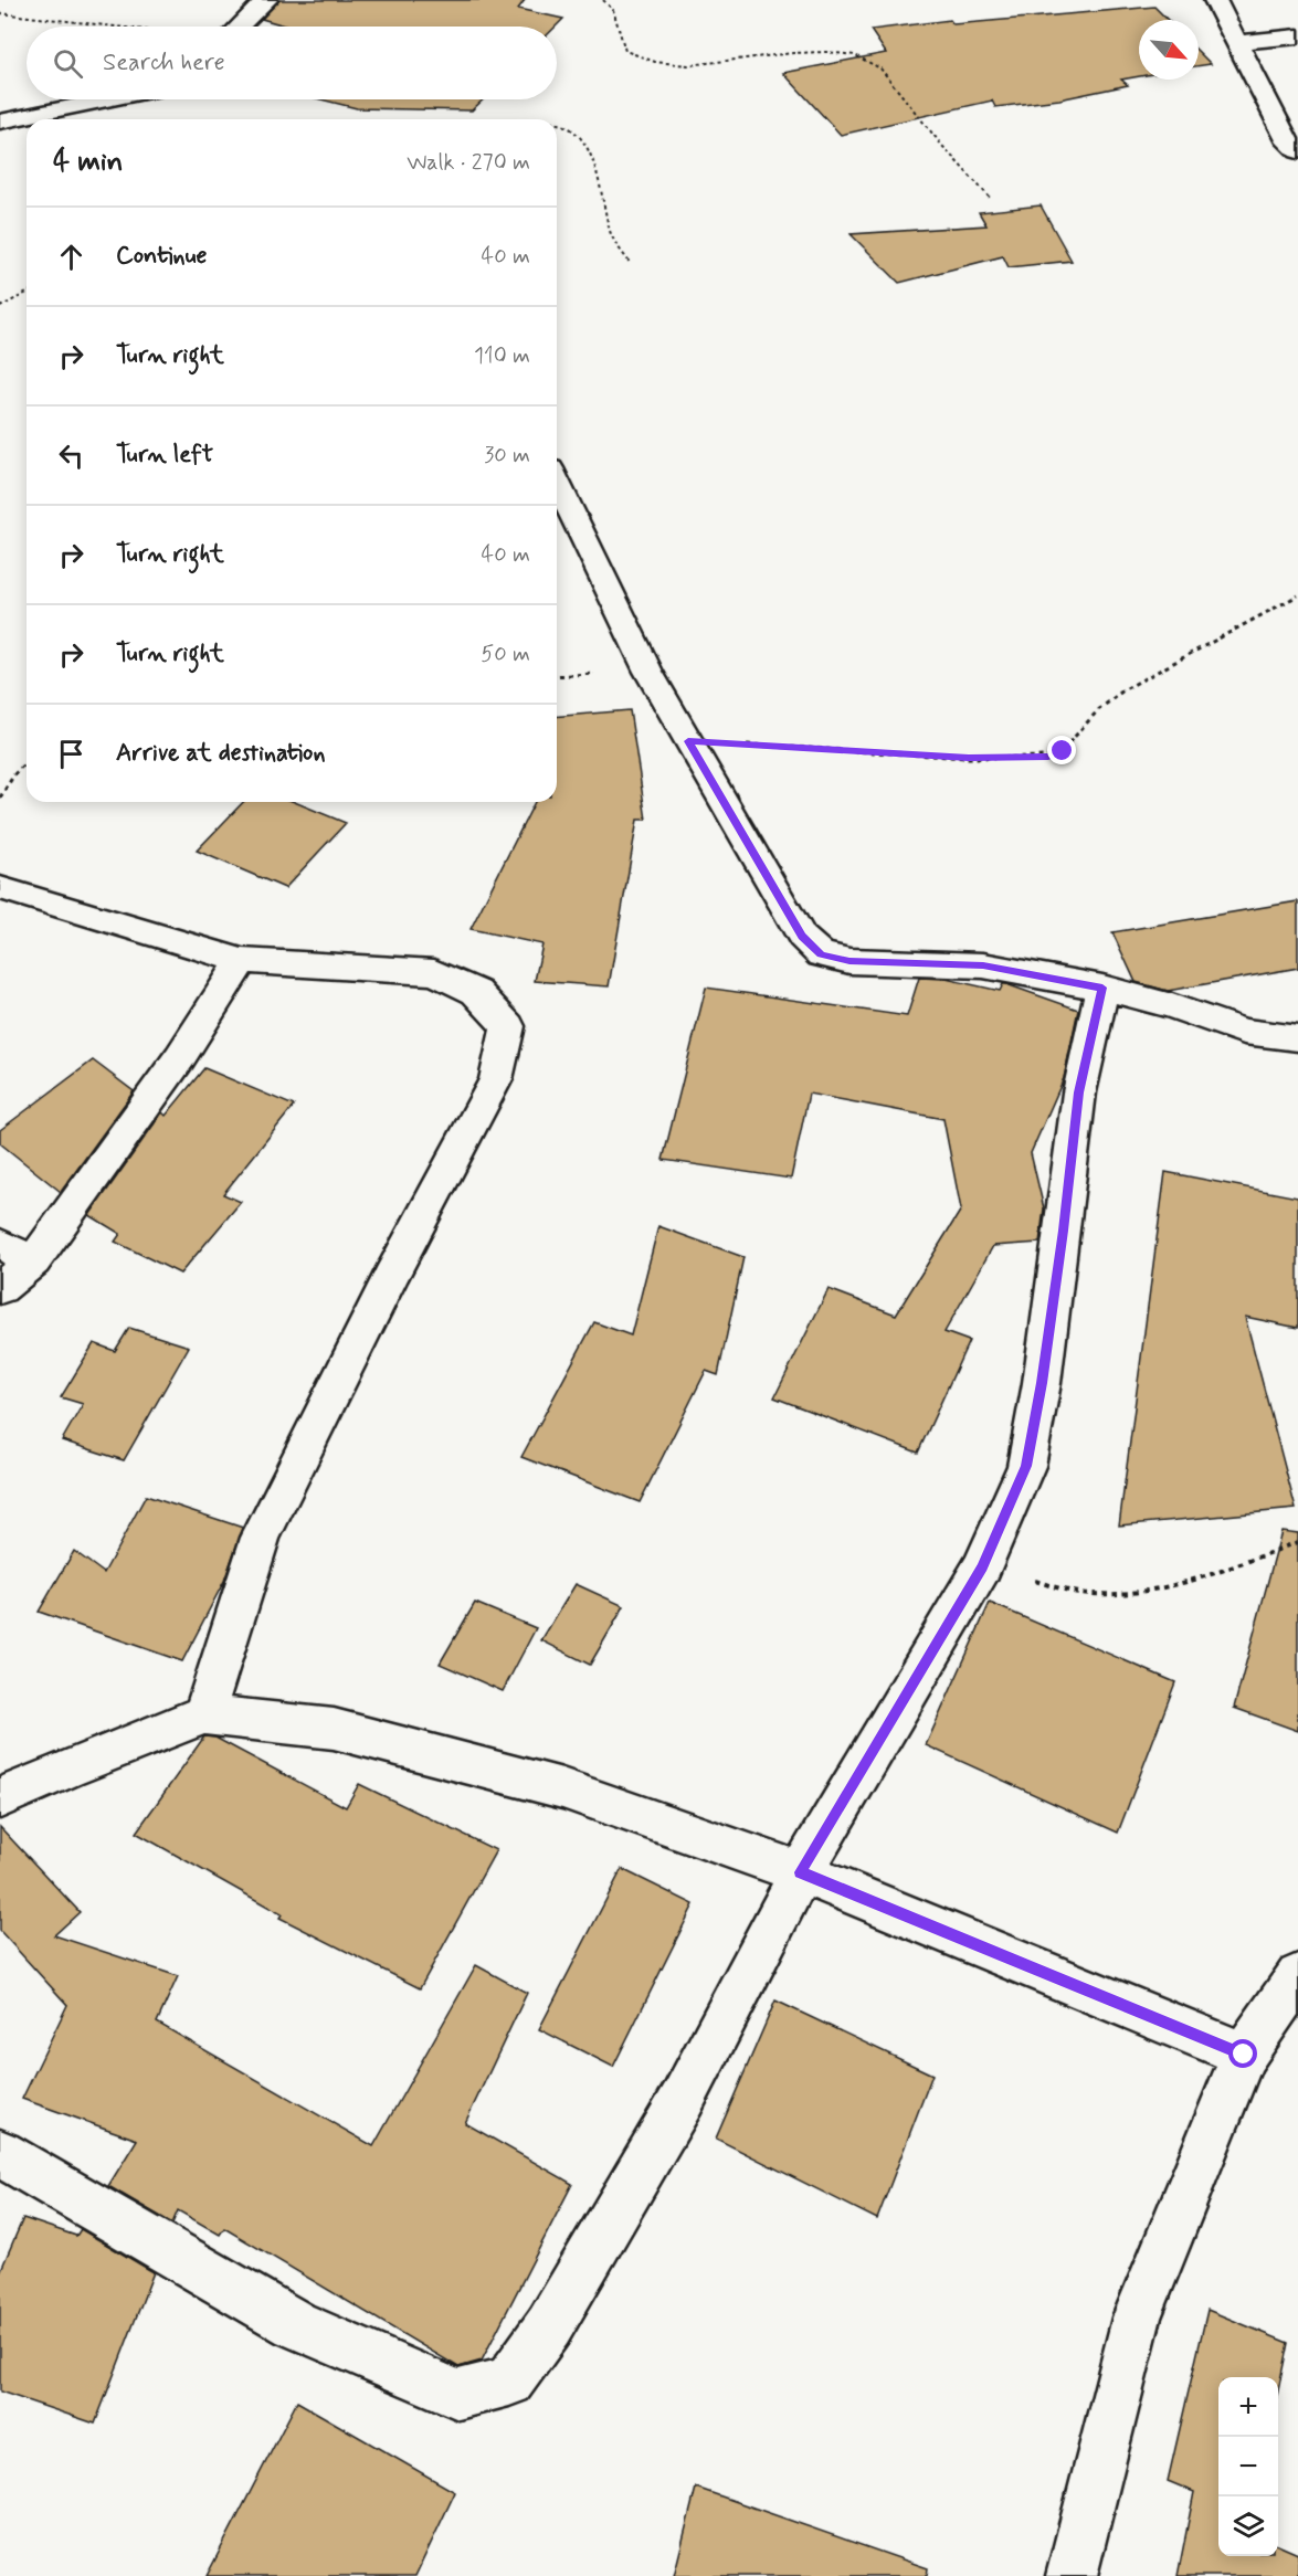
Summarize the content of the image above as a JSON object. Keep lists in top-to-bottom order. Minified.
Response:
{"north":"bottom right","page":{"search":"Search here","heading":["4 min","Walk · 270 m"],"list":[["Continue","40 m"],["Turn right","110 m"],["Turn left","30 m"],["Turn right","40 m"],["Turn right","50 m"],"Arrive at destination"],"map_buttons":["+","−"]}}
